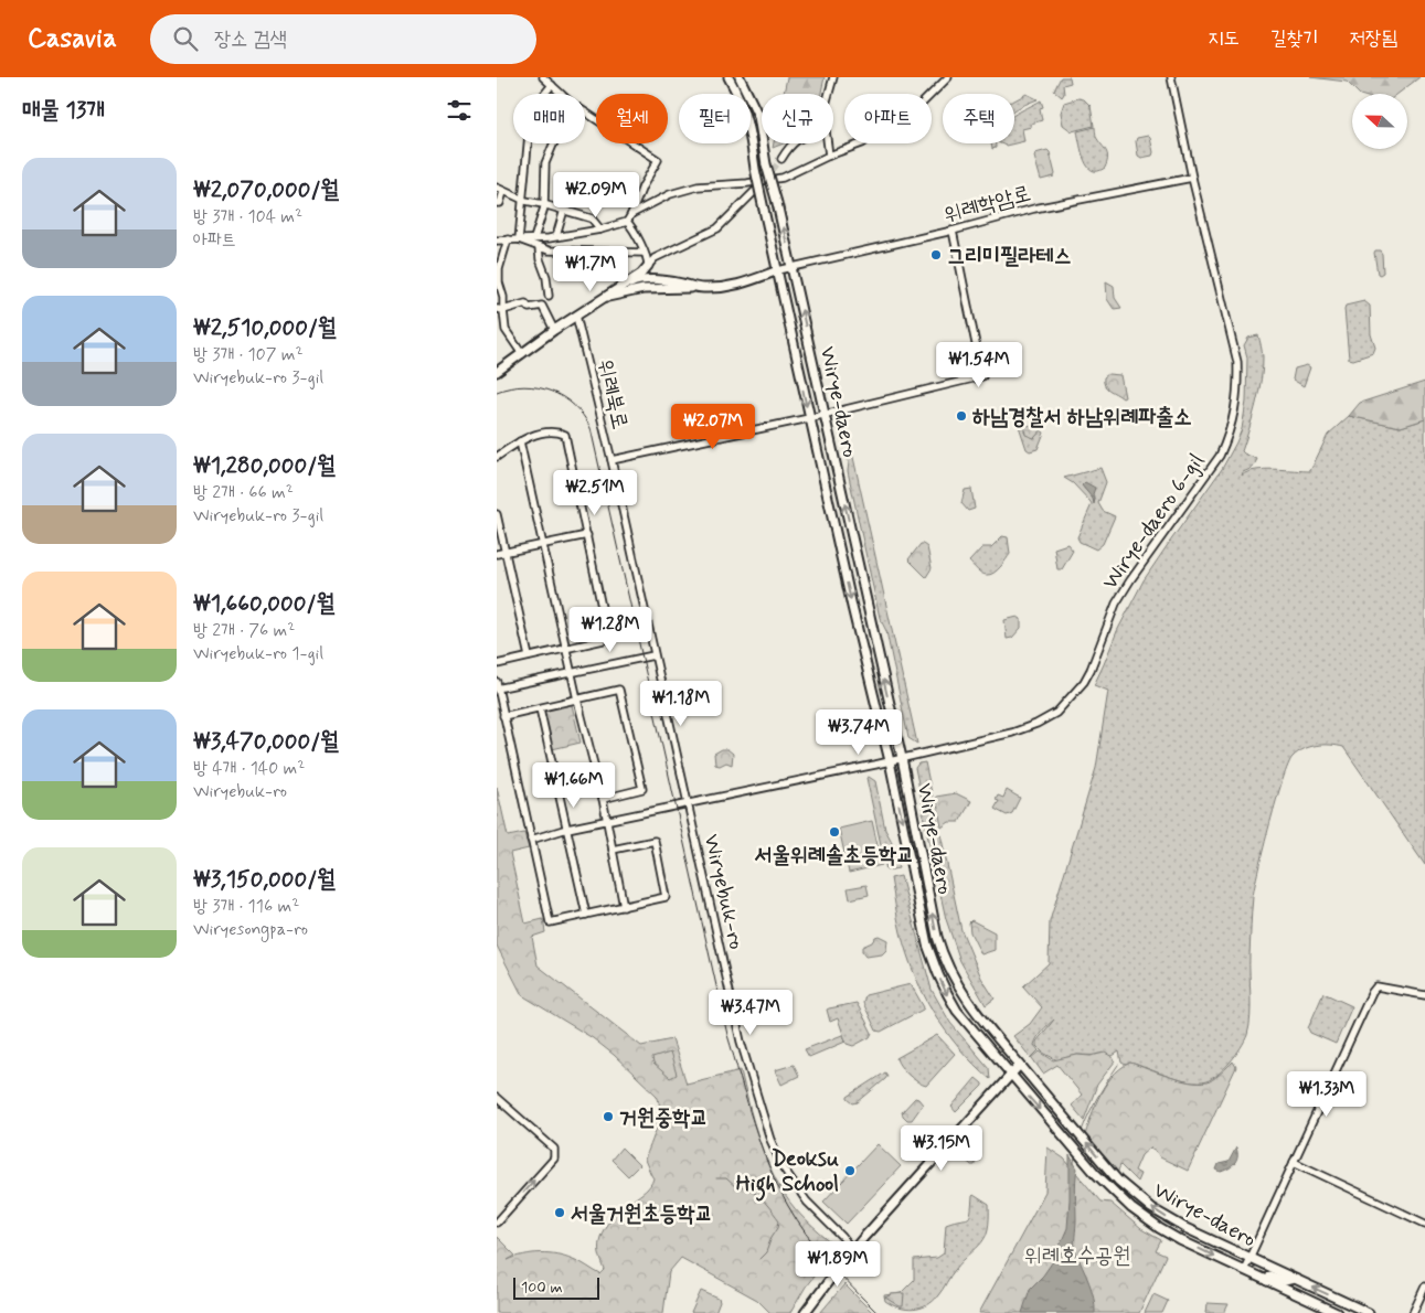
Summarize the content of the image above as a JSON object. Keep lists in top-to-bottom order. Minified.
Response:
{"streets":{"main road":["Wirye-daero"],"street":["위례학암로","위례북로","Wirye-daero 6-gil","Wiryebuk-ro"]},"crossings":[["위례학암로","Wirye-daero"],["위례학암로","Wirye-daero 6-gil"],["위례북로","Wirye-daero 6-gil"],["위례북로","Wiryebuk-ro"],["Wirye-daero","Wirye-daero 6-gil"],["Wirye-daero 6-gil","Wiryebuk-ro"]],"parks":["위례호수공원"],"places":["그리미필라테스","하남경찰서 하남위례파출소","서울위례솔초등학교","거원중학교","Deoksu High School","서울거원초등학교"],"scale_bar":"100 m","north":"left","page":{"header":"Casavia","search":"장소 검색","nav":["지도","길찾기","저장됨"],"heading":"매물 13개","chip":["매매","월세","필터","신규","아파트","주택"],"list":[{"name":"₩2,070,000/월","note":"방 3개 · 104 m² · 아파트"},{"name":"₩2,510,000/월","note":"방 3개 · 107 m² · Wiryebuk-ro 3-gil"},{"name":"₩1,280,000/월","note":"방 2개 · 66 m² · Wiryebuk-ro 3-gil"},{"name":"₩1,660,000/월","note":"방 2개 · 76 m² · Wiryebuk-ro 1-gil"},{"name":"₩3,470,000/월","note":"방 4개 · 140 m² · Wiryebuk-ro"},{"name":"₩3,150,000/월","note":"방 3개 · 116 m² · Wiryesongpa-ro"}],"price":["₩2.09M","₩1.7M","₩1.54M","₩2.07M","₩2.51M","₩1.28M","₩1.18M","₩3.74M","₩1.66M","₩3.47M","₩1.33M","₩3.15M","₩1.89M"],"scale":"100 m"}}
